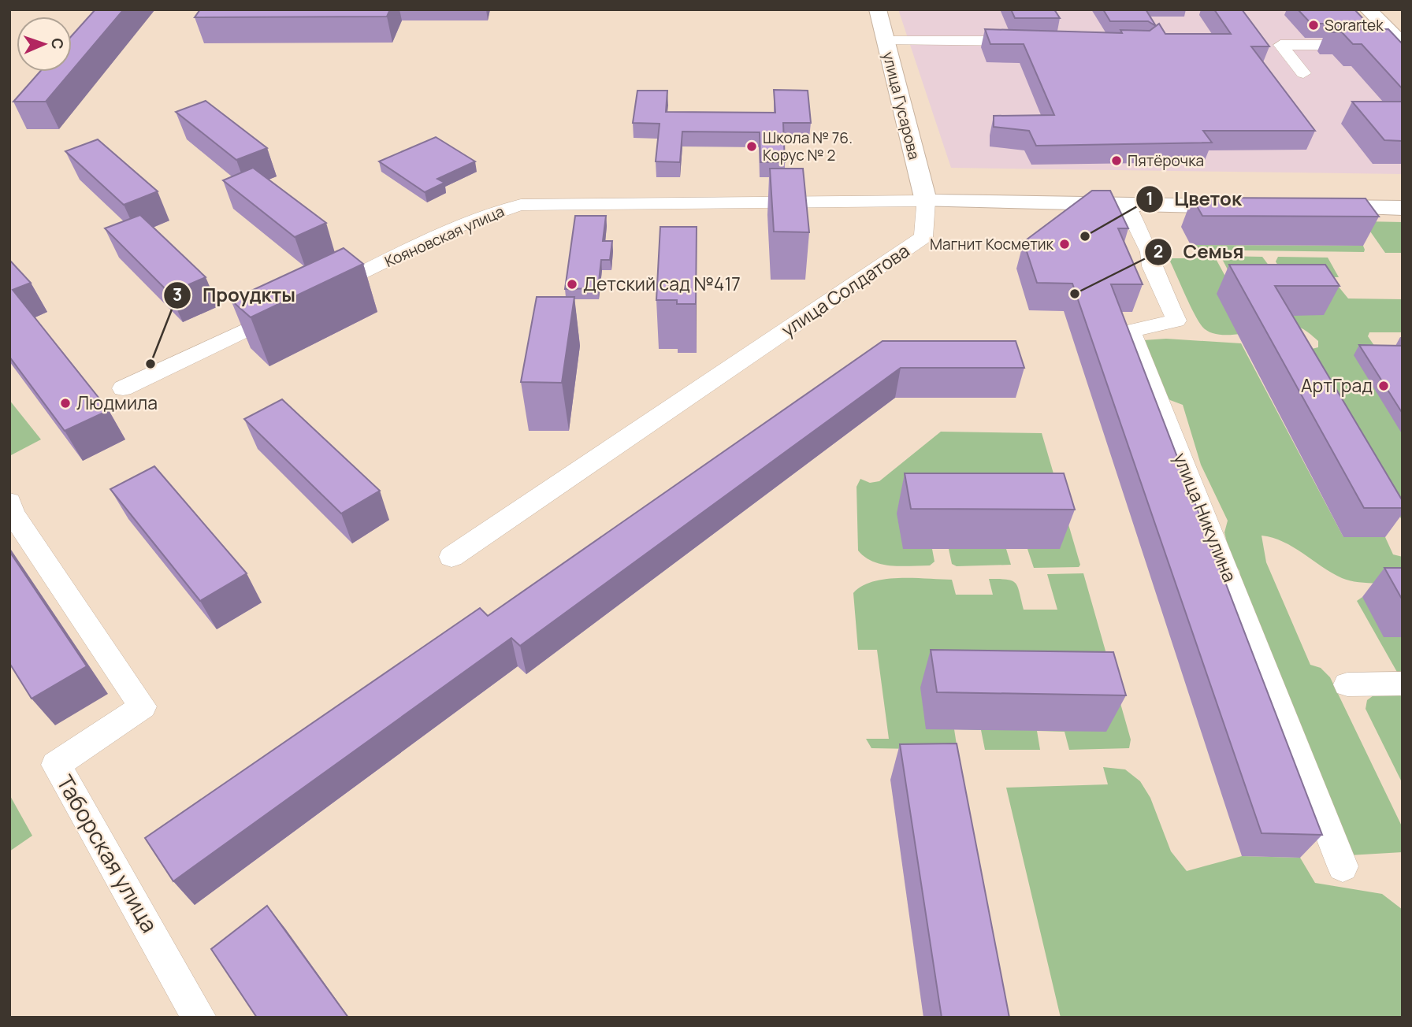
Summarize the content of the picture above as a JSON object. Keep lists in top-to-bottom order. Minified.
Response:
{"streets":{"street":["улица Гусарова","Кояновская улица","улица Солдатова","улица Никулина","Таборская улица"]},"crossings":[["улица Гусарова","Кояновская улица"],["улица Гусарова","улица Солдатова"],["Кояновская улица","улица Солдатова"]],"places":["Sorartek","Школа № 76. Корус № 2","Пятёрочка","Цветок","Магнит Косметик","Детский сад №417","Семья","Проудкты","АртГрад","Людмила"],"north":"right"}
